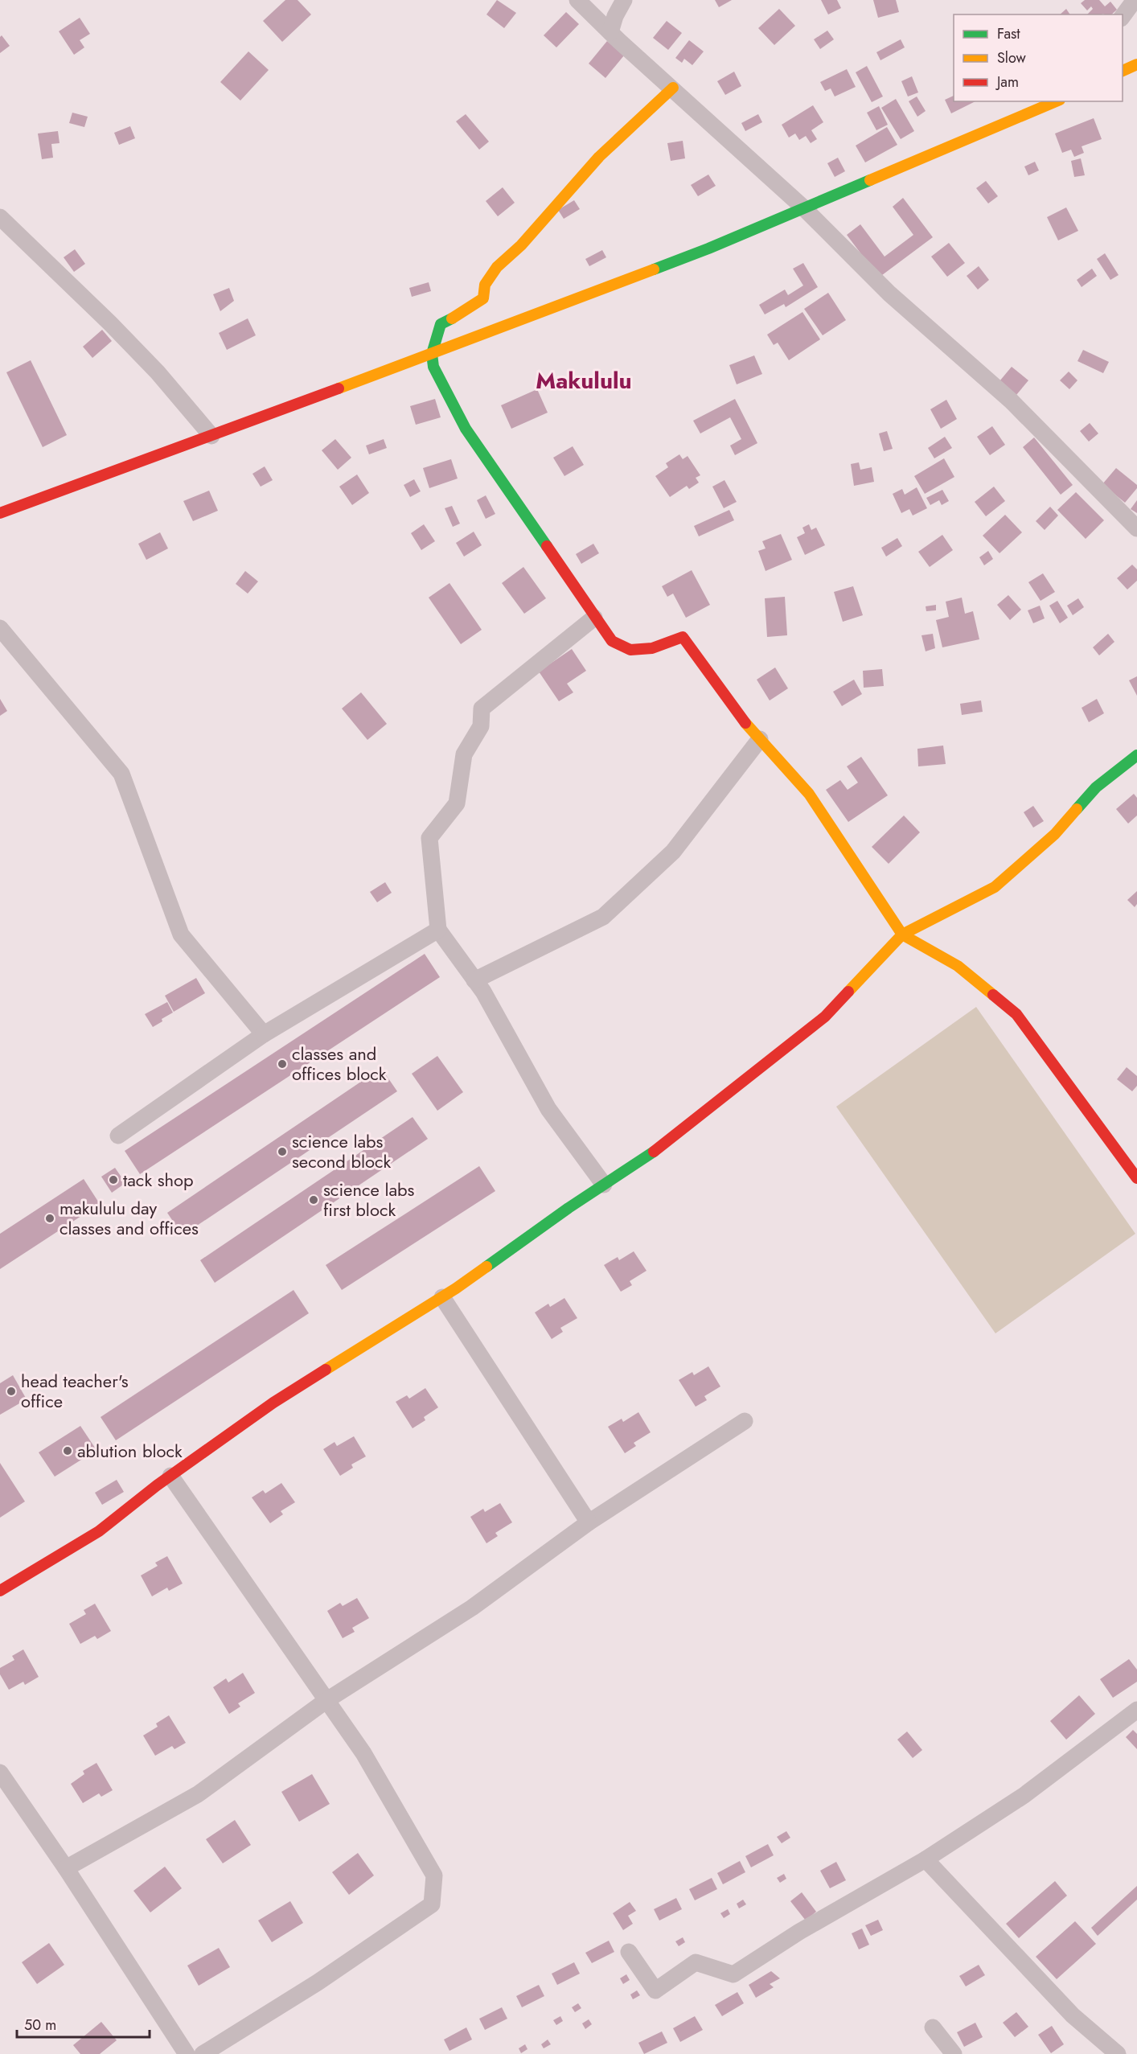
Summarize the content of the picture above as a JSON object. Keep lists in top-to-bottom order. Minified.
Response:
{"districts":["Makululu"],"places":["classes and offices block","science labs second block","tack shop","science labs first block","makululu day classes and offices","head teacher's office","ablution block"],"legend":["Fast","Slow","Jam"],"scale_bar":"50 m"}
